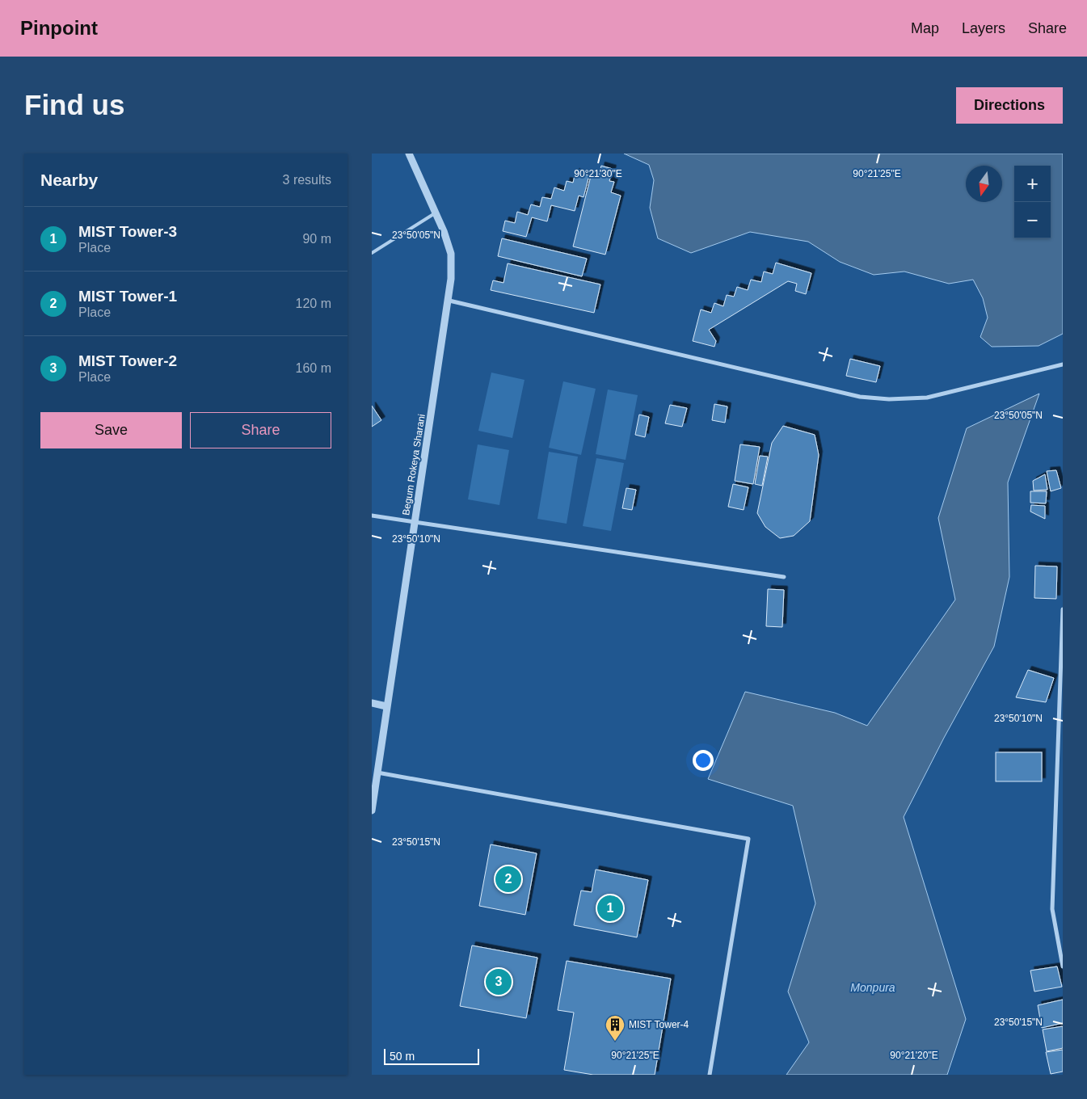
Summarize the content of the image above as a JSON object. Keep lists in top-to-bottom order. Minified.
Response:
{"streets":{"street":["Begum Rokeya Sharani"]},"water":["Monpura"],"places":{"building":["MIST Tower-4"]},"scale_bar":"50 m","north":"bottom","page":{"header":"Pinpoint","nav":["Map","Layers","Share"],"buttons":["Directions",["Save","Share"]],"title":"Find us","heading":["Nearby","3 results"],"map_buttons":["+","−"],"list":[{"mark":"1","name":"MIST Tower-3","note":"Place","value":"90 m"},{"mark":"2","name":"MIST Tower-1","note":"Place","value":"120 m"},{"mark":"3","name":"MIST Tower-2","note":"Place","value":"160 m"}],"pins":["2","1","3"],"scale":"50 m"},"coordinates":["90°21'30\"E","90°21'25\"E","23°50'05\"N","23°50'10\"N","23°50'15\"N","90°21'20\"E"]}
